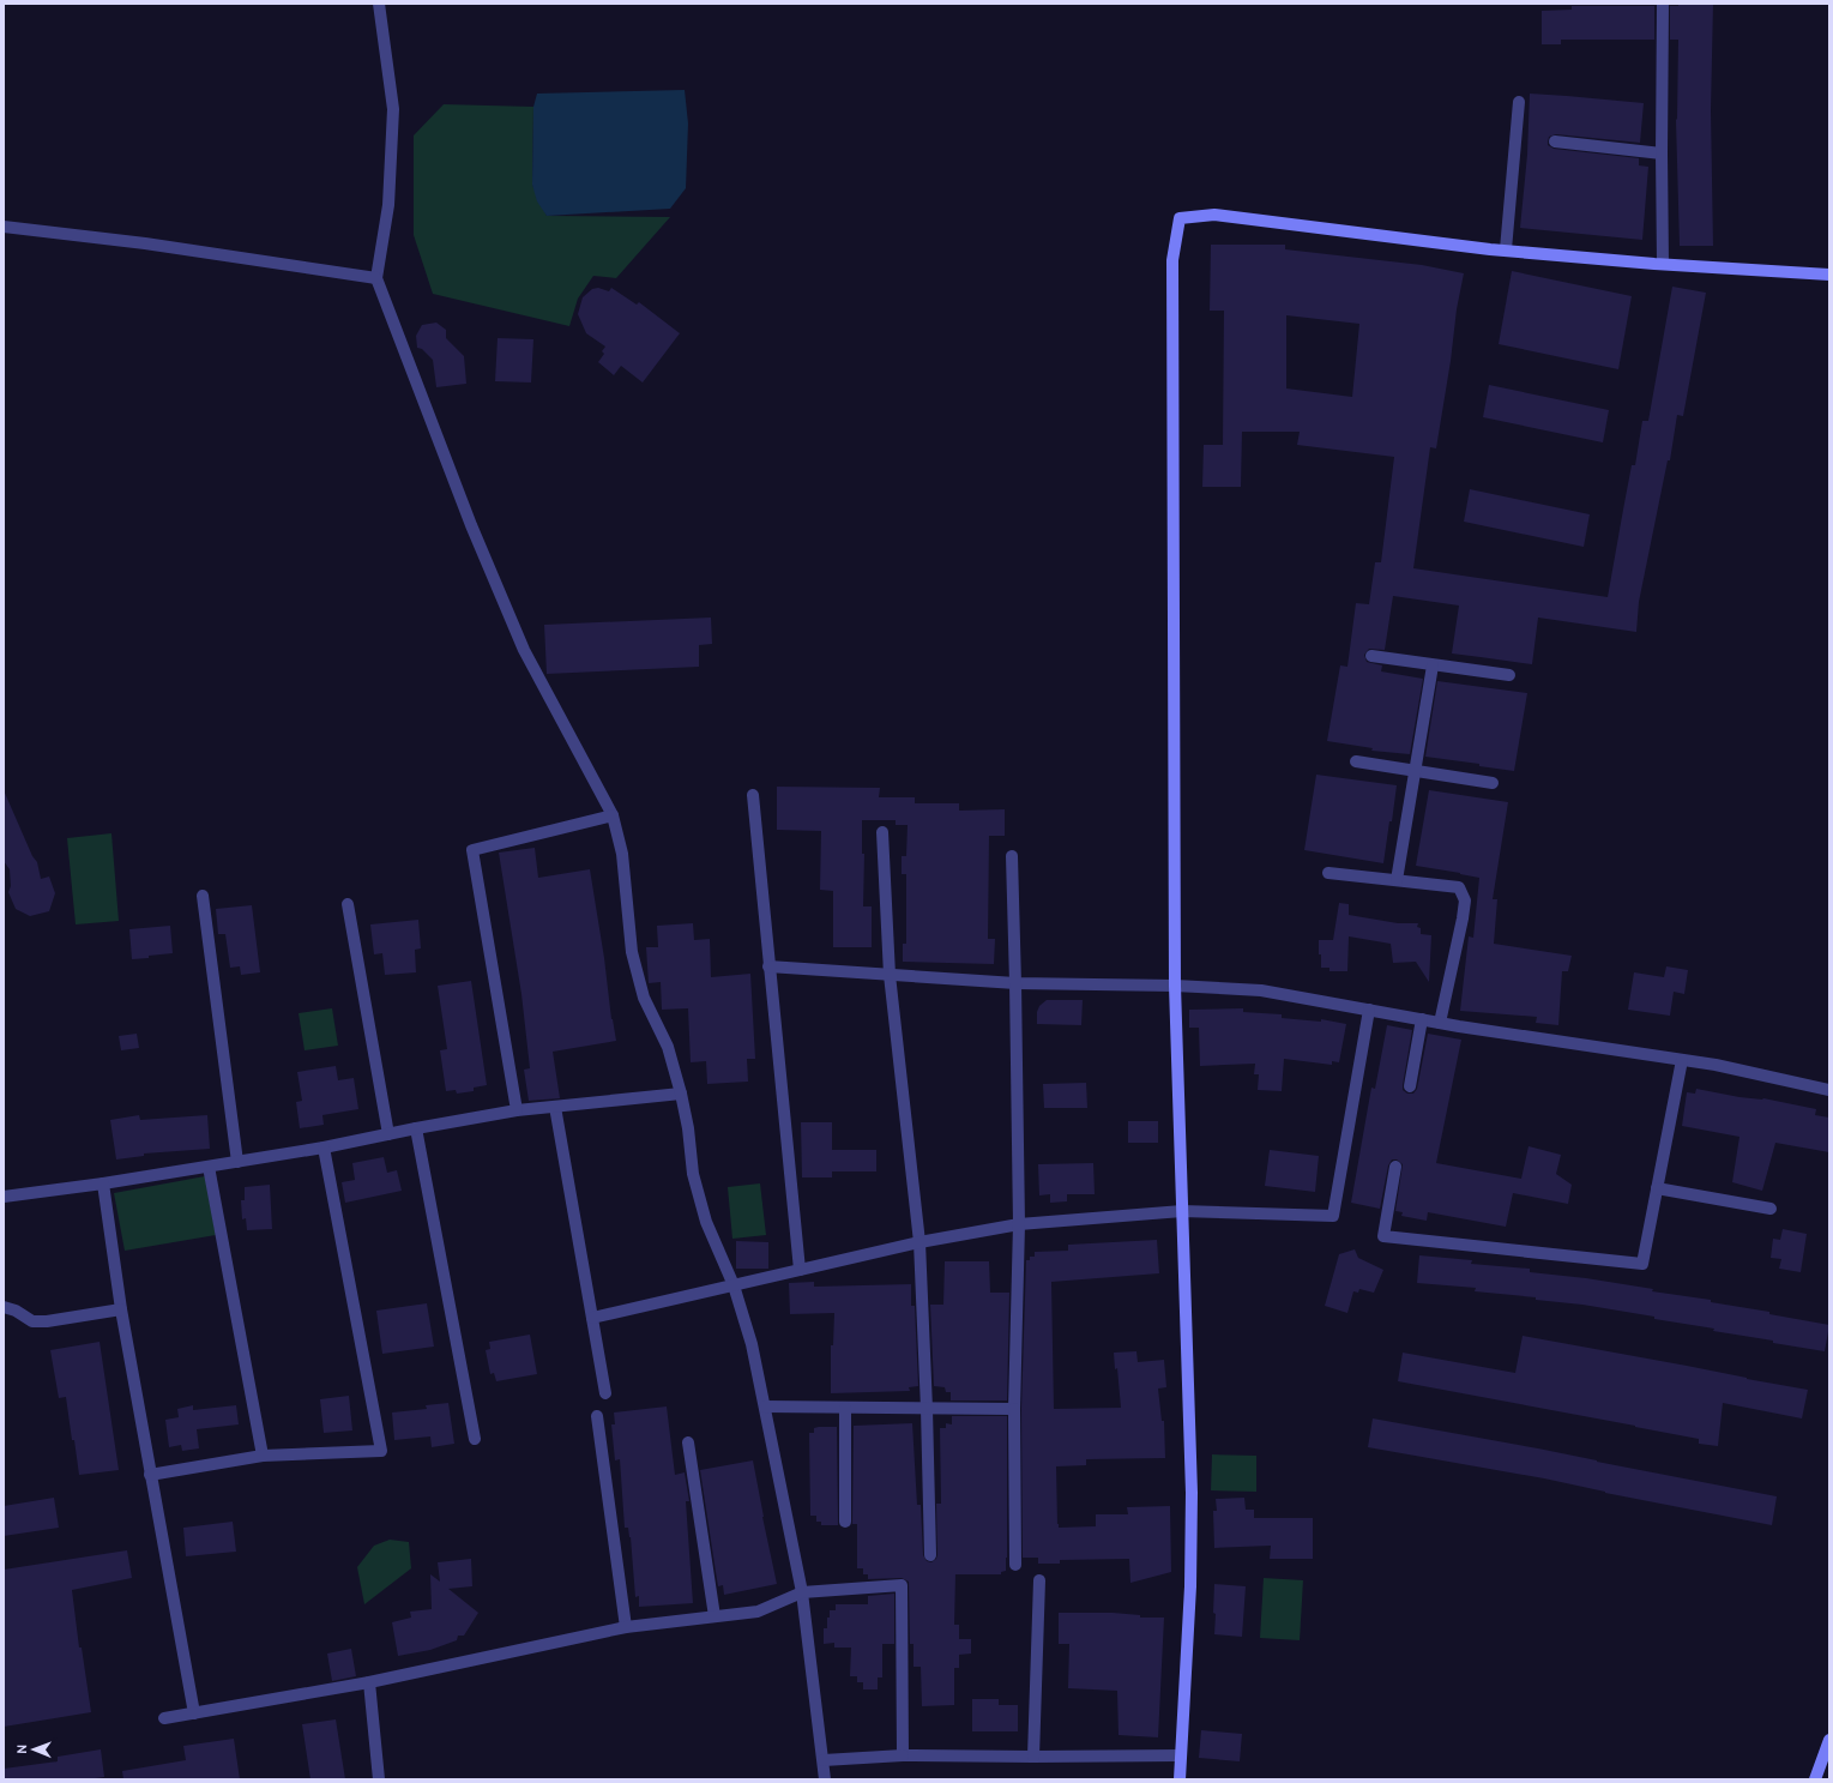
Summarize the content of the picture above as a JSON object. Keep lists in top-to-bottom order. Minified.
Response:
{"north":"left"}
